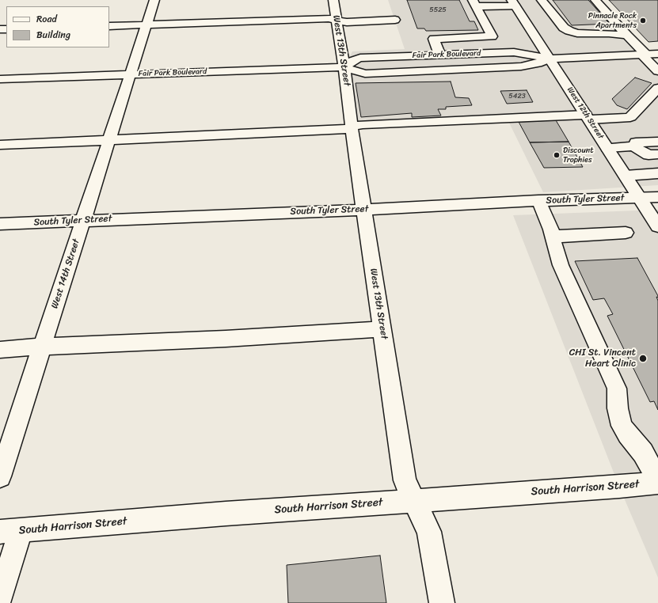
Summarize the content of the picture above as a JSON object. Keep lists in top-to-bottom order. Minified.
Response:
{"streets":{"street":["West 13th Street","Fair Park Boulevard","West 12th Street","South Tyler Street","West 14th Street","South Harrison Street"]},"crossings":[["West 13th Street","Fair Park Boulevard"],["West 13th Street","South Tyler Street"],["West 13th Street","South Harrison Street"],["Fair Park Boulevard","West 12th Street"],["Fair Park Boulevard","West 14th Street"],["West 12th Street","South Tyler Street"],["South Tyler Street","West 14th Street"]],"places":["Pinnacle Rock Apartments","Discount Trophies","CHI St. Vincent Heart Clinic"],"house_numbers":["5525","5423"],"legend":["Road","Building"]}
